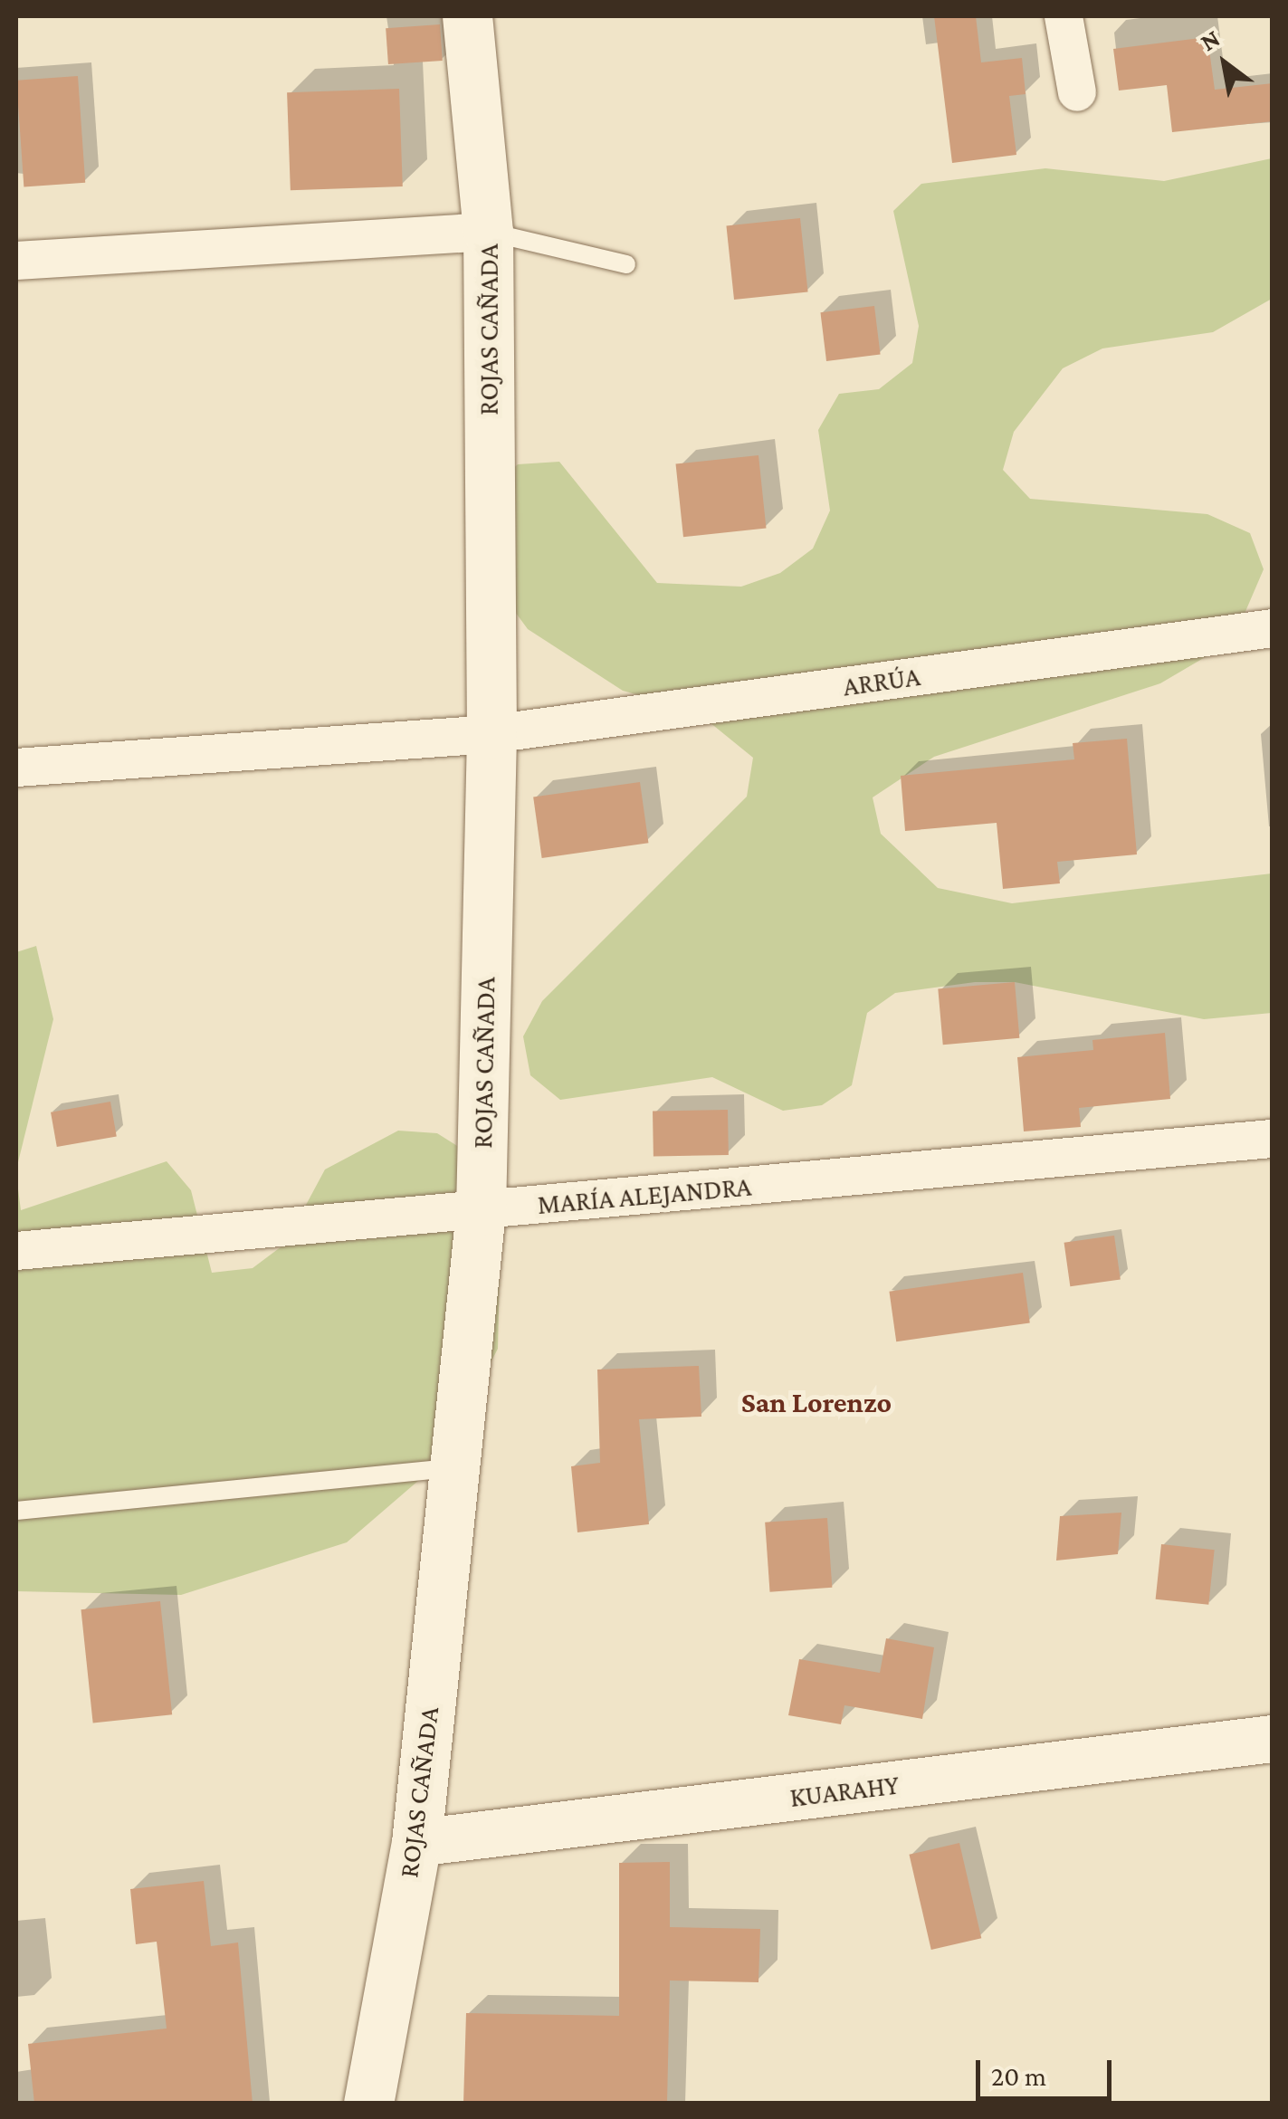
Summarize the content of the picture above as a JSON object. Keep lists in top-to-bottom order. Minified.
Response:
{"streets":{"main road":["ROJAS CAÑADA"],"street":["ARRÚA","MARÍA ALEJANDRA","KUARAHY"]},"crossings":[["ROJAS CAÑADA","ARRÚA"],["ROJAS CAÑADA","MARÍA ALEJANDRA"],["ROJAS CAÑADA","KUARAHY"]],"districts":["San Lorenzo"],"scale_bar":"20 m","north":"top left"}
